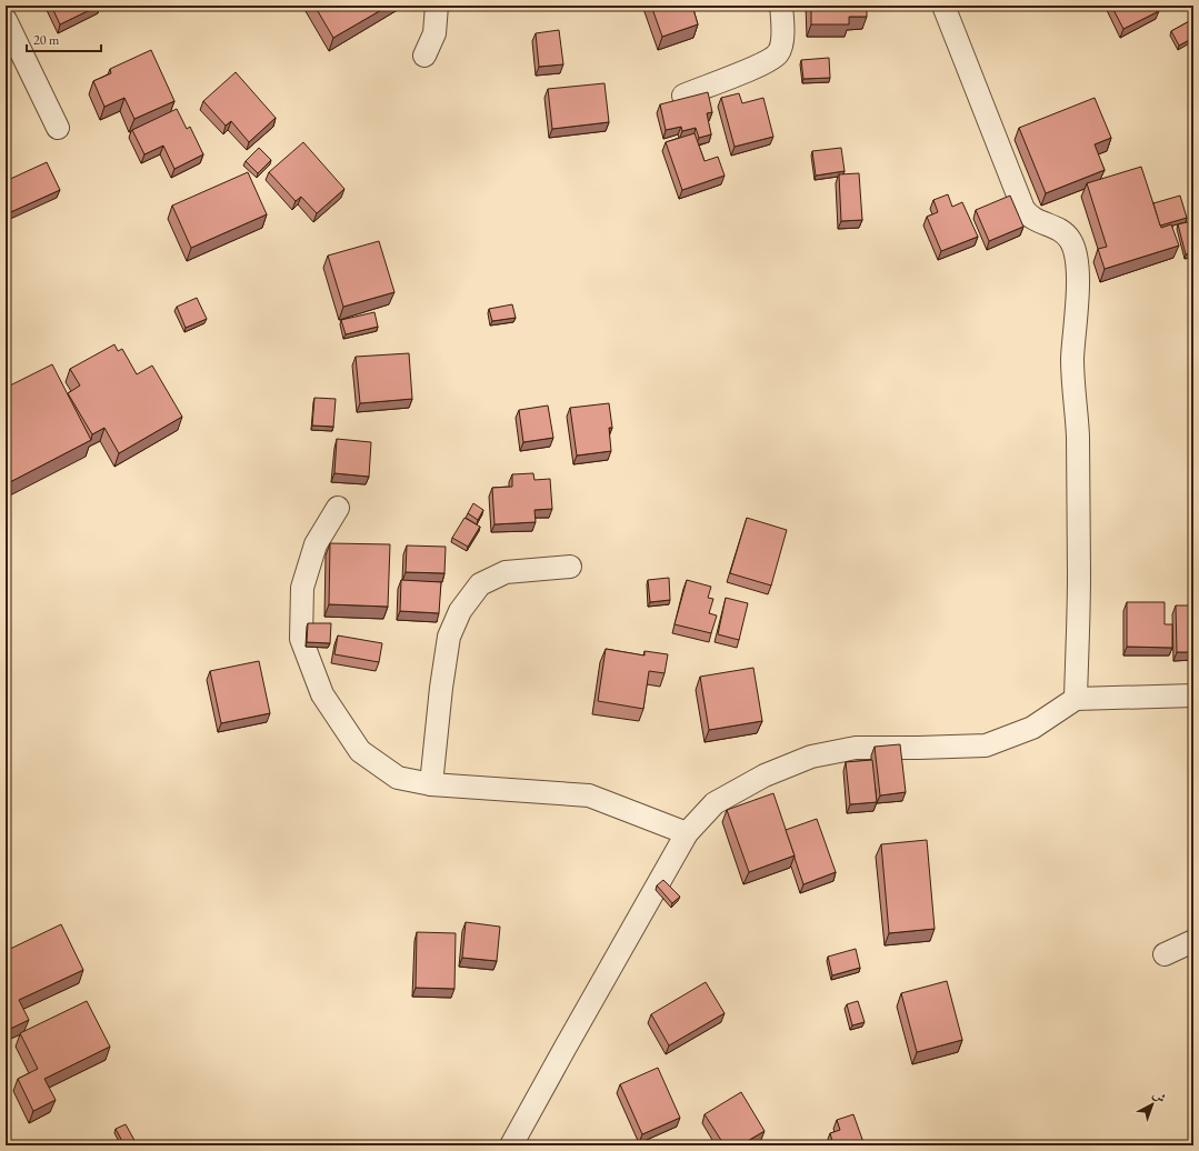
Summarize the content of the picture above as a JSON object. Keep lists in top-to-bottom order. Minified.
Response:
{"scale_bar":"20 m","north":"top right"}
